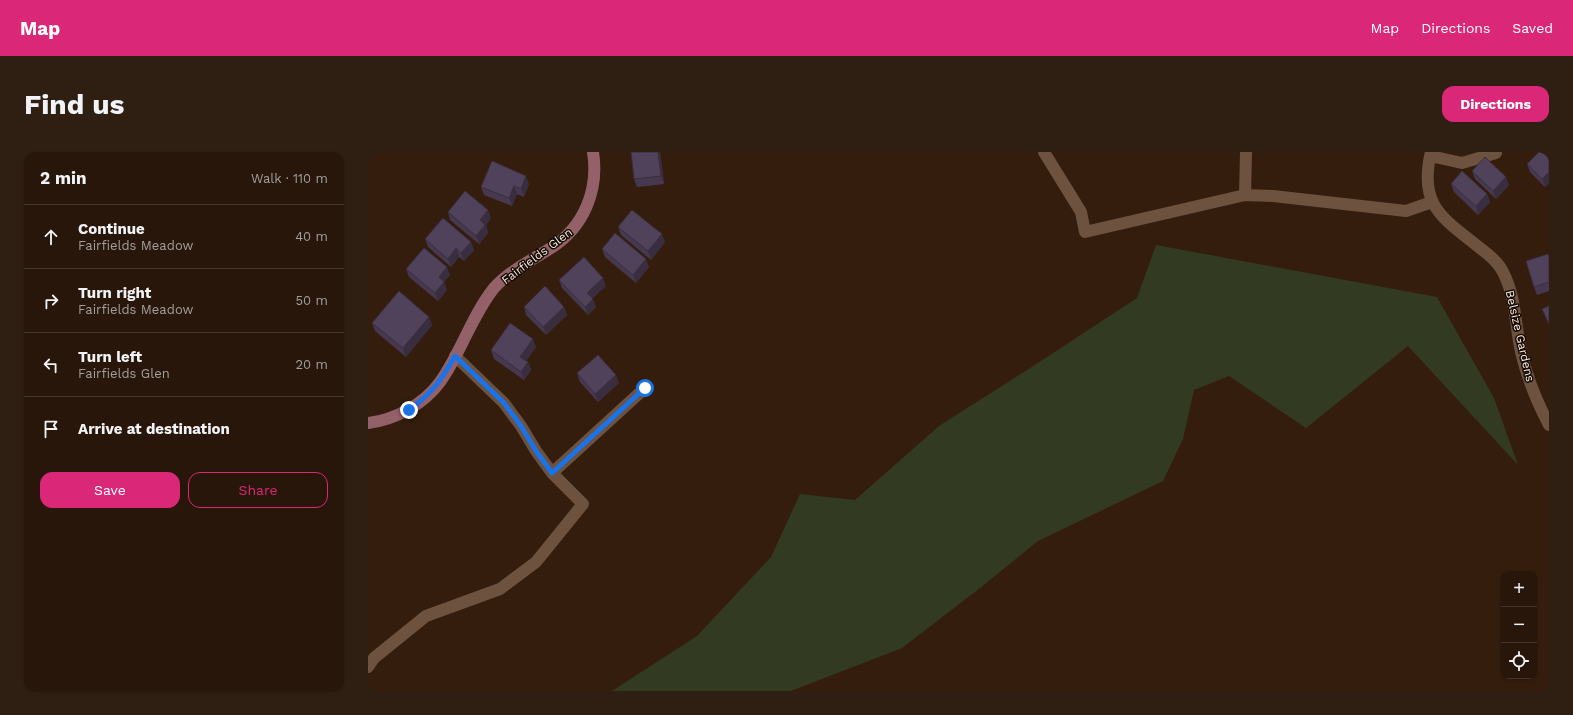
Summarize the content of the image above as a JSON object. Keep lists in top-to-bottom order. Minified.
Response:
{"streets":{"street":["Fairfields Glen","Belsize Gardens"]},"page":{"header":"Map","nav":["Map","Directions","Saved"],"buttons":["Directions",["Save","Share"]],"title":"Find us","heading":["2 min","Walk · 110 m"],"list":[["Continue","Fairfields Meadow","40 m"],["Turn right","Fairfields Meadow","50 m"],["Turn left","Fairfields Glen","20 m"],"Arrive at destination"],"map_buttons":["+","−"]}}
